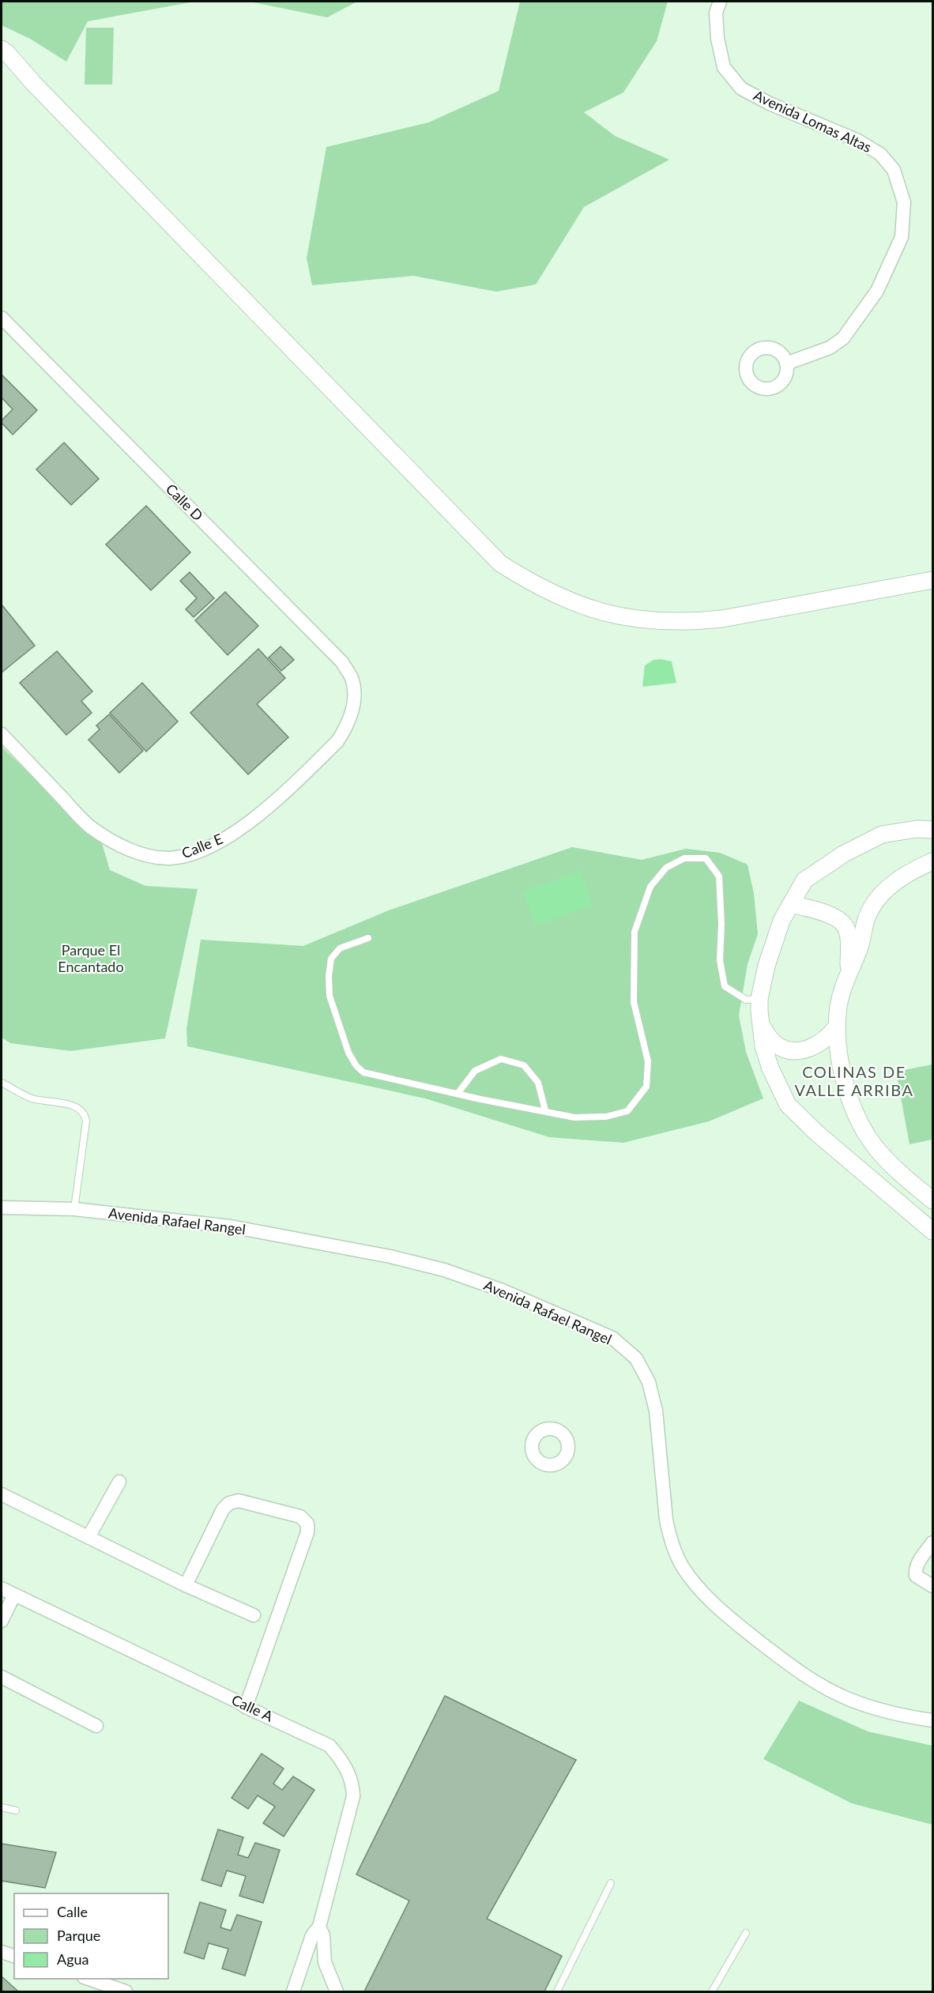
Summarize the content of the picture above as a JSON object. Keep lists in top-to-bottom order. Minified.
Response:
{"streets":{"street":["Avenida Lomas Altas","Calle D","Calle E","Avenida Rafael Rangel","Calle A"]},"crossings":[["Calle D","Calle E"]],"districts":["COLINAS DE VALLE ARRIBA"],"parks":["Parque El Encantado"],"legend":["Calle","Parque","Agua"]}
